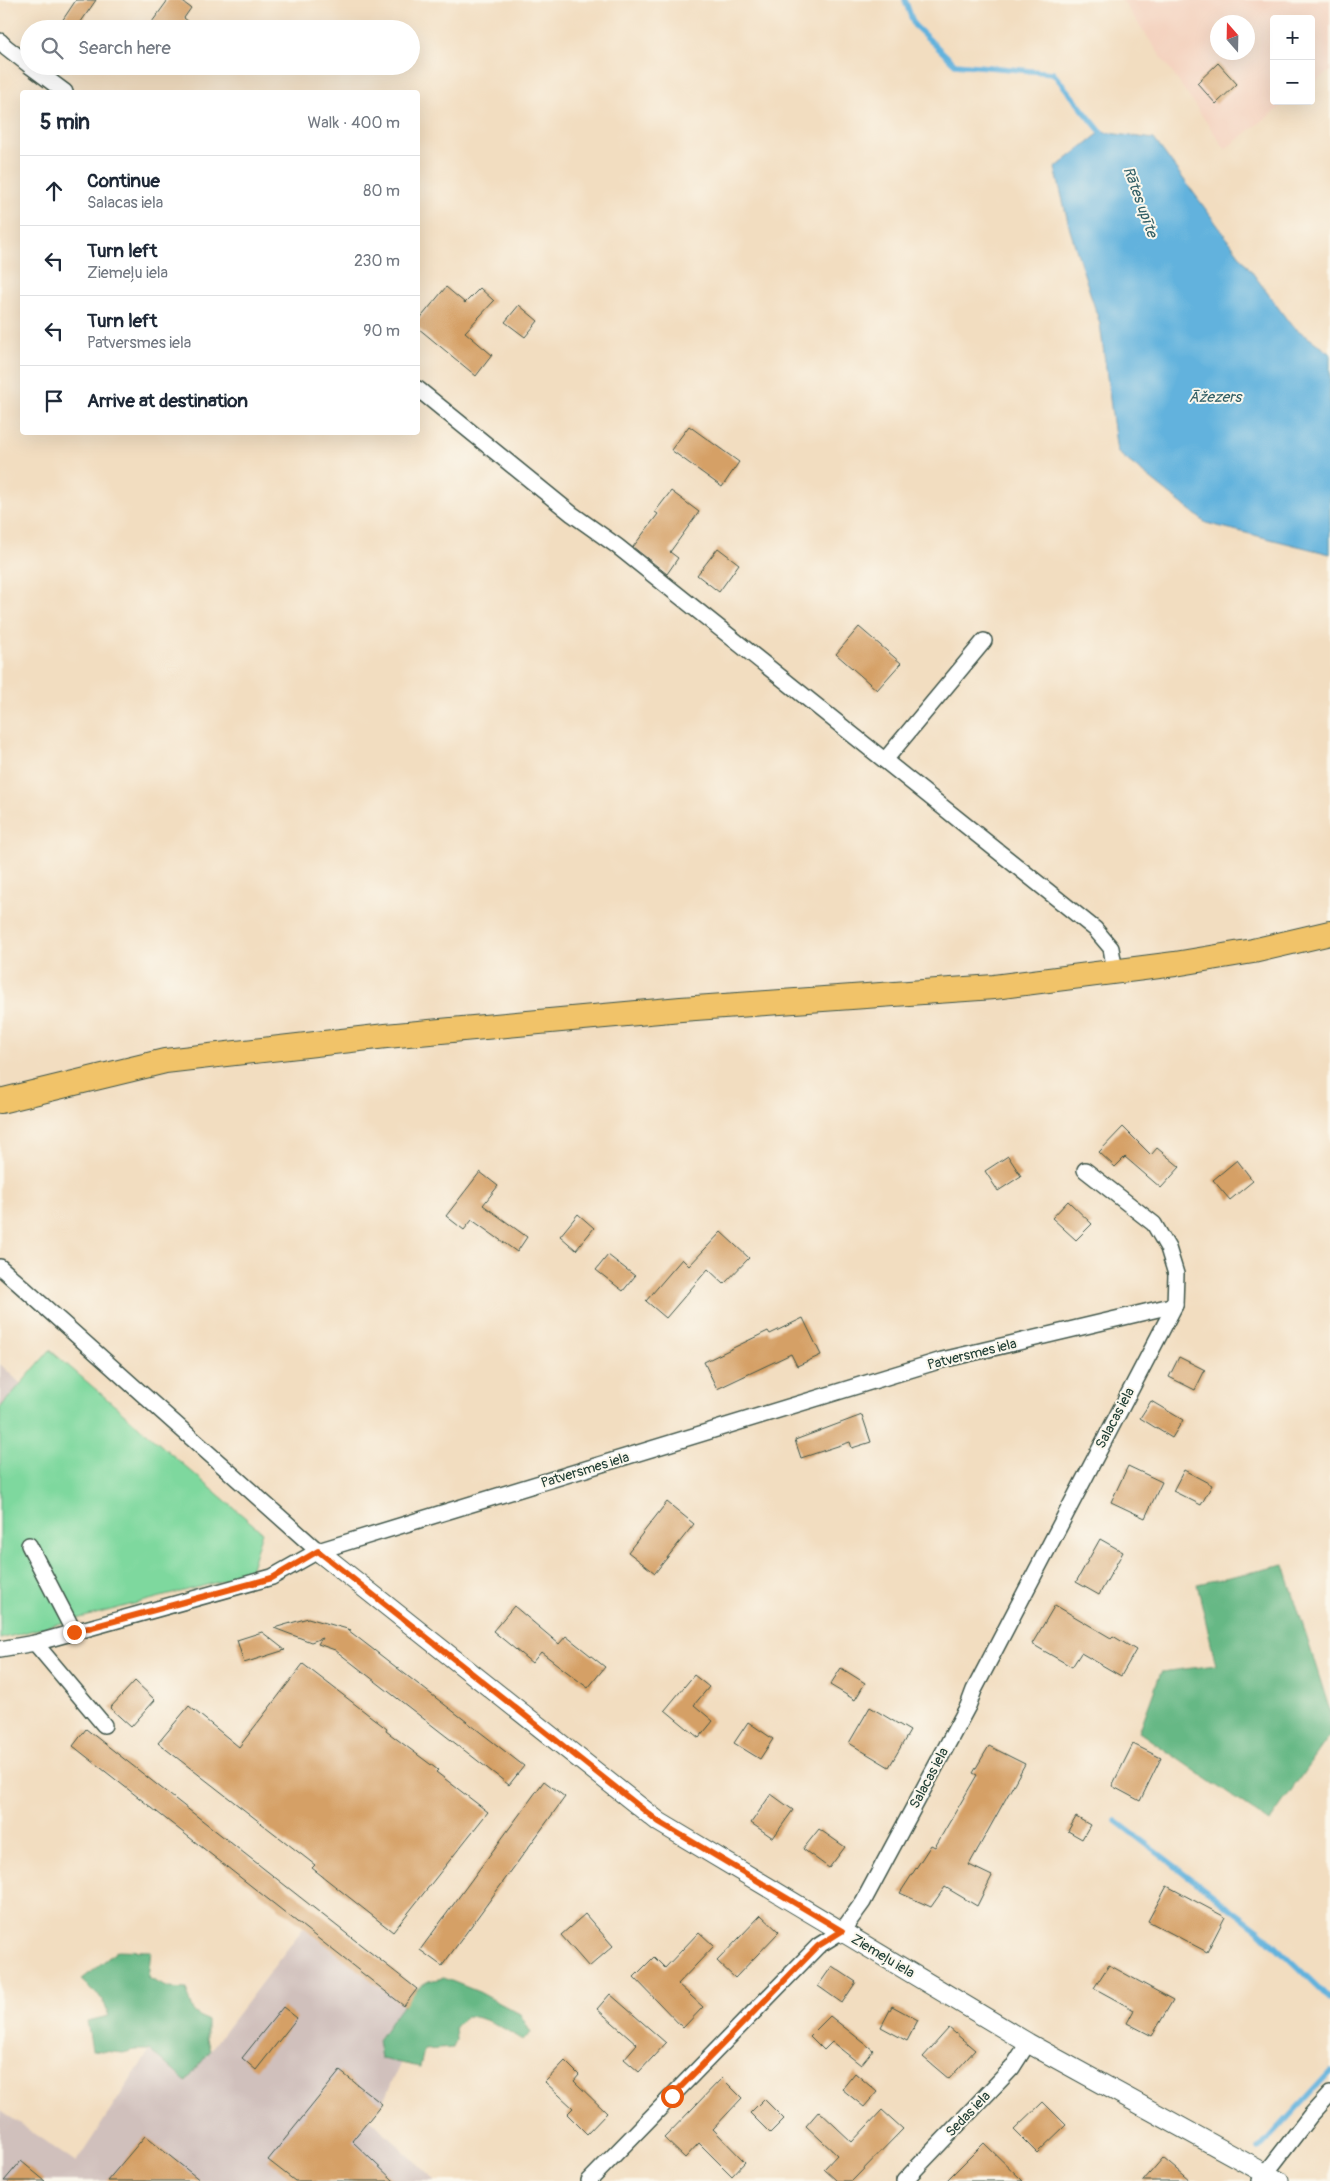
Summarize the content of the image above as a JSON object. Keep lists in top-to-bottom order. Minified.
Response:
{"streets":{"street":["Patversmes iela","Salacas iela","Ziemeļu iela","Sedas iela"]},"crossings":[["Patversmes iela","Salacas iela"],["Patversmes iela","Ziemeļu iela"],["Salacas iela","Ziemeļu iela"],["Ziemeļu iela","Sedas iela"]],"water":["Rātes upīte","Āžezers"],"north":"top","page":{"map_buttons":["+","−"],"search":"Search here","heading":["5 min","Walk · 400 m"],"list":[["Continue","Salacas iela","80 m"],["Turn left","Ziemeļu iela","230 m"],["Turn left","Patversmes iela","90 m"],"Arrive at destination"]}}
